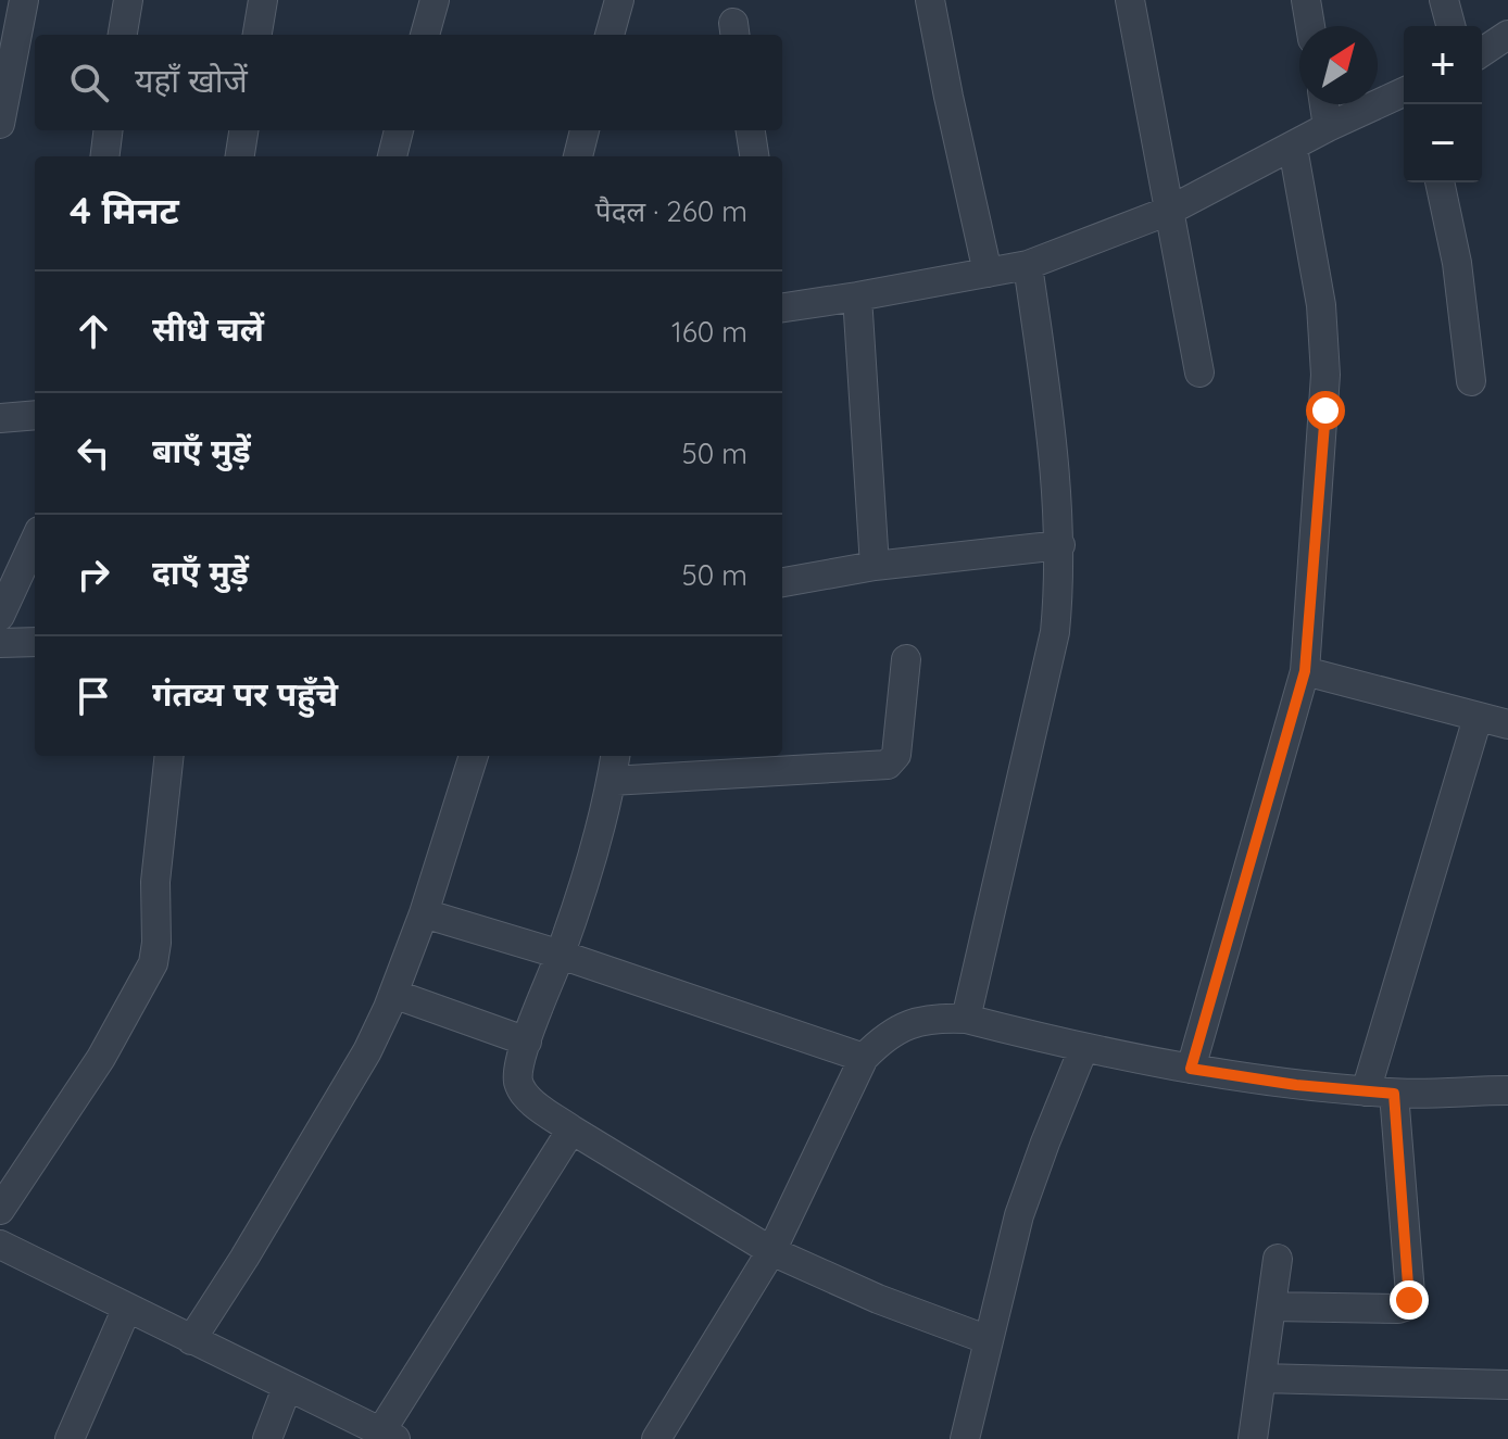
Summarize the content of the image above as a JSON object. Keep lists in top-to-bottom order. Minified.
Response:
{"north":"top right","page":{"map_buttons":["+","−"],"search":"यहाँ खोजें","heading":["4 मिनट","पैदल · 260 m"],"list":[["सीधे चलें","160 m"],["बाएँ मुड़ें","50 m"],["दाएँ मुड़ें","50 m"],"गंतव्य पर पहुँचे"]}}
